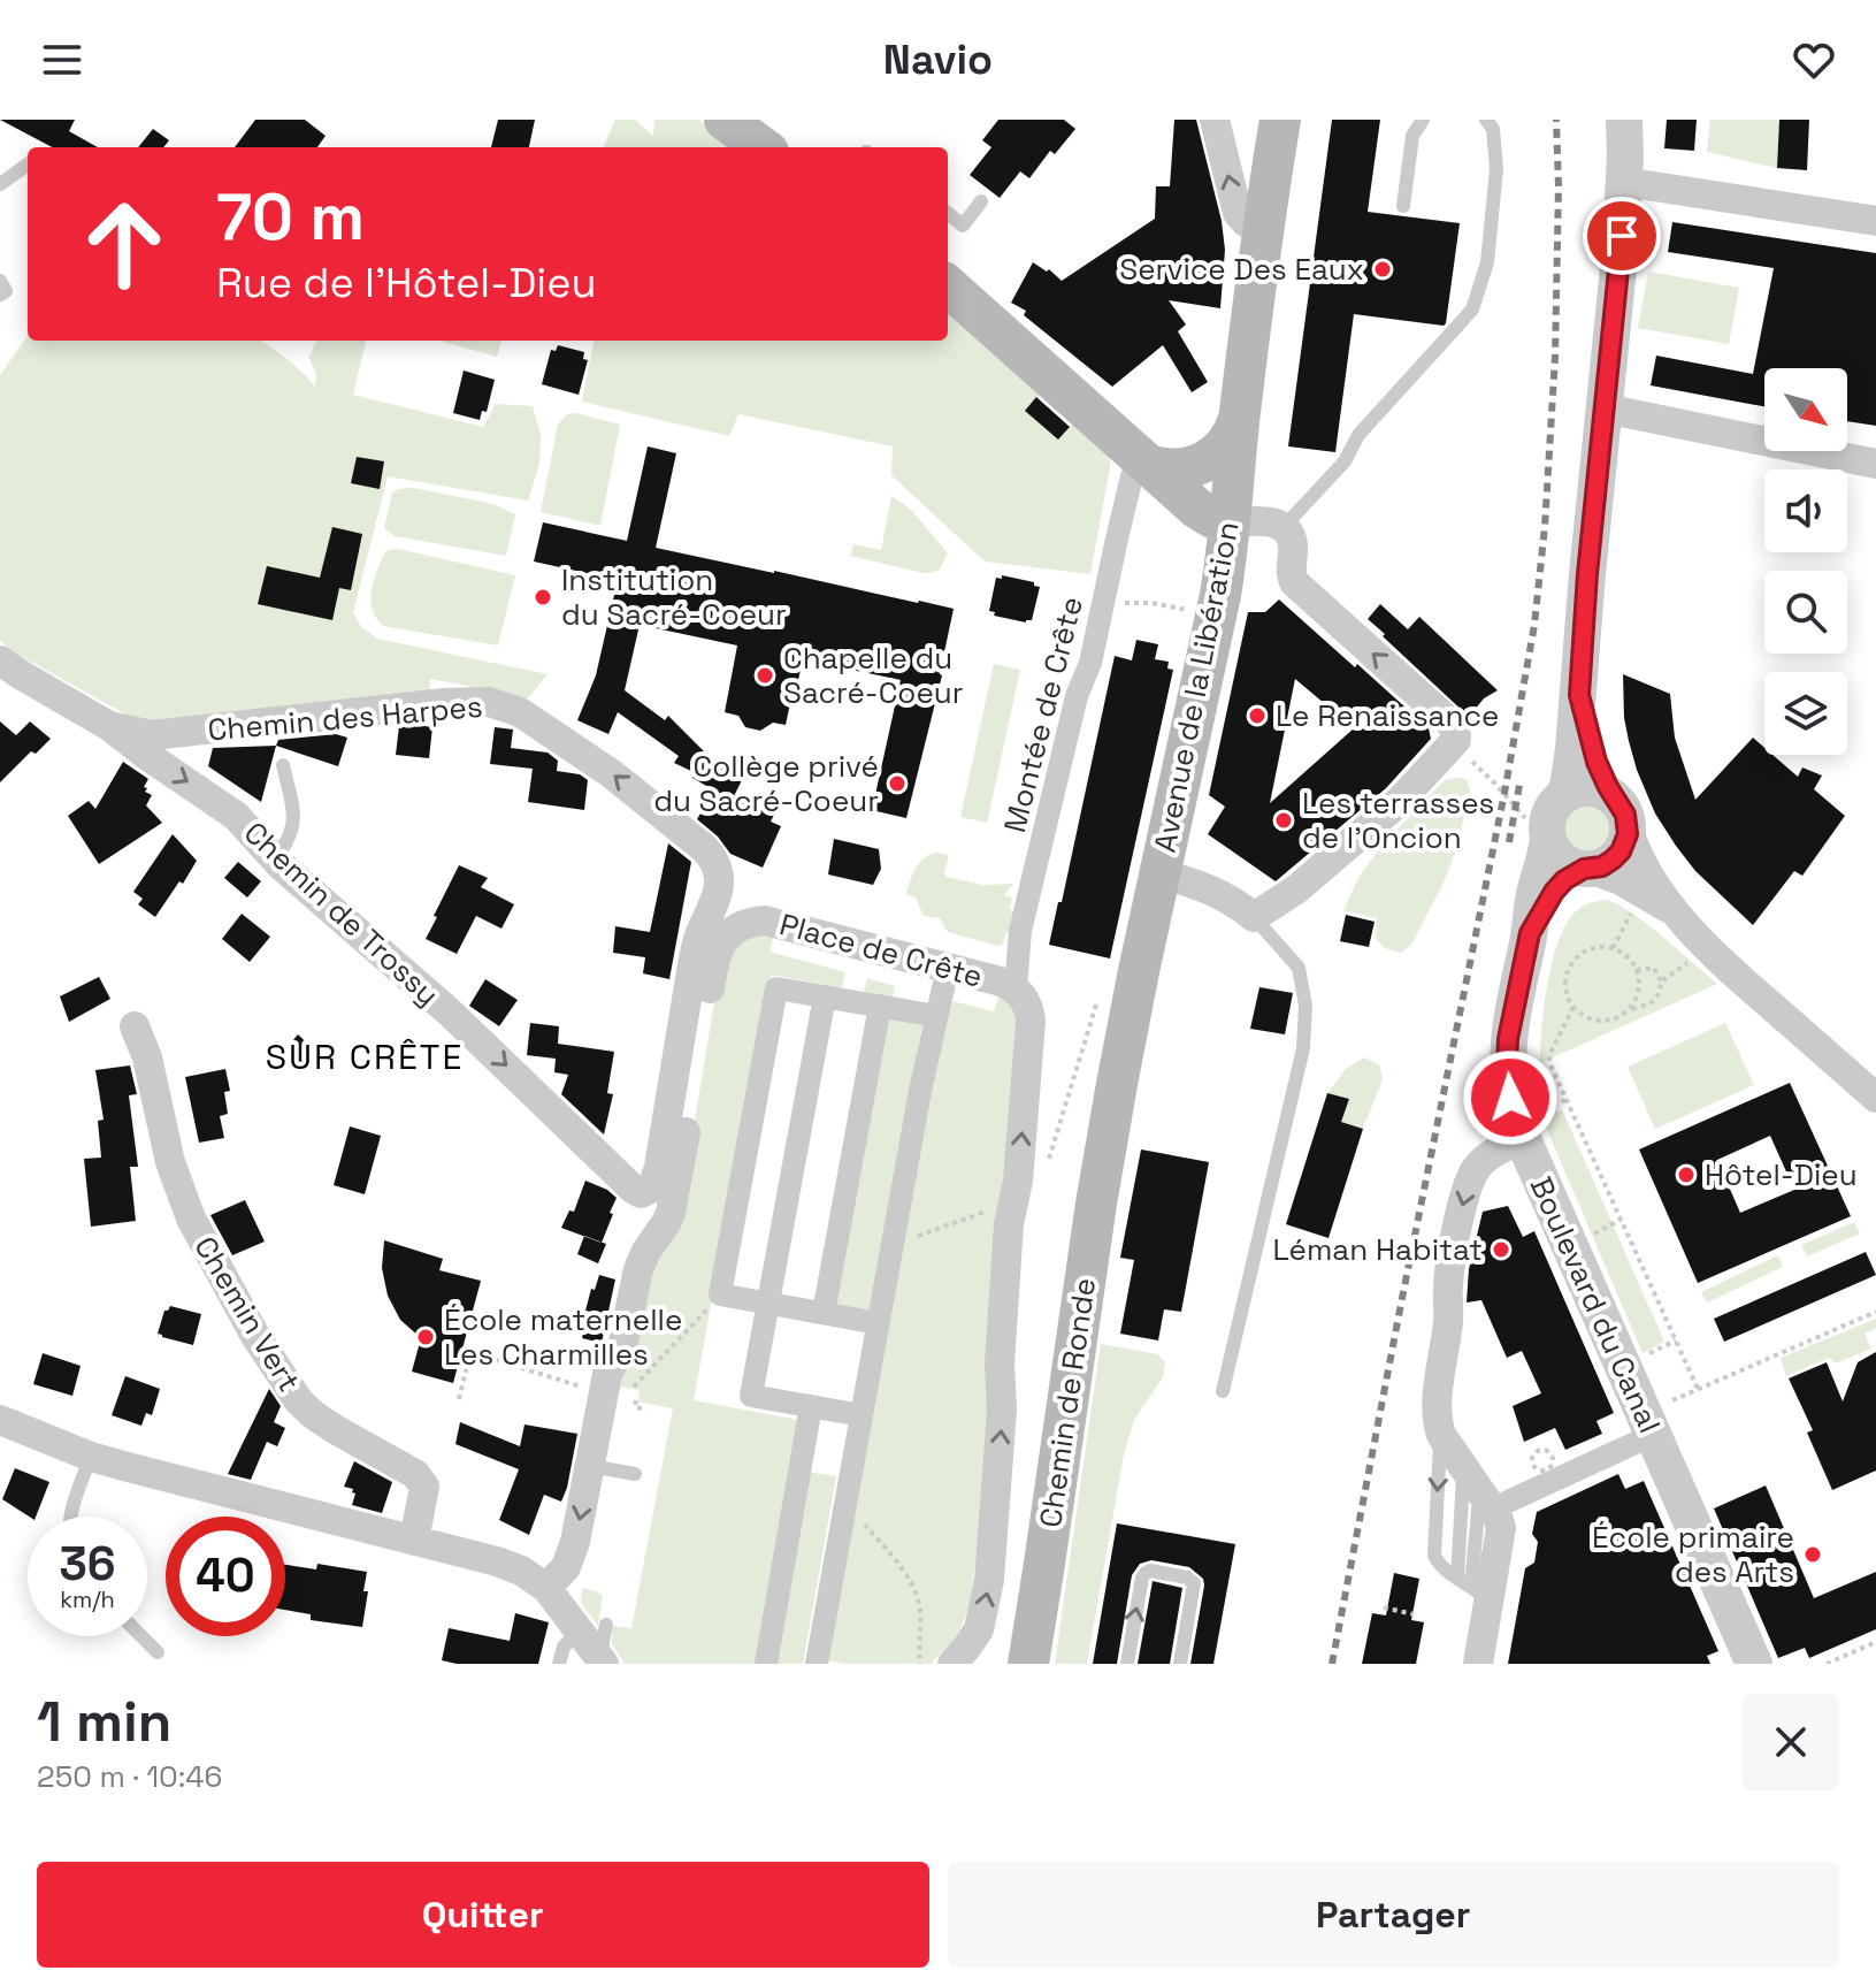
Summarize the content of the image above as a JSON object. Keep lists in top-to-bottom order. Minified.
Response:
{"streets":{"main road":["Avenue de la Libération","Chemin de Ronde"],"street":["Montée de Crête","Chemin des Harpes","Chemin de Trossy","Place de Crête","Boulevard du Canal","Chemin Vert"]},"crossings":[["Avenue de la Libération","Chemin de Ronde"],["Montée de Crête","Place de Crête"],["Chemin des Harpes","Chemin de Trossy"]],"one_way":["Chemin de Trossy"],"districts":["SUR CRÊTE"],"places":["Service Des Eaux","Institution du Sacré-Coeur","Chapelle du Sacré-Coeur","Le Renaissance","Collège privé du Sacré-Coeur","Les terrasses de l'Oncion","Hôtel-Dieu","Léman Habitat","École maternelle Les Charmilles","École primaire des Arts"],"north":"bottom right","page":{"header":"Navio","turn":["70 m","Rue de l'Hôtel-Dieu"],"speed":"36 km/h","limit":"40","heading":["1 min","250 m · 10:46"],"buttons":["Quitter","Partager"]}}
